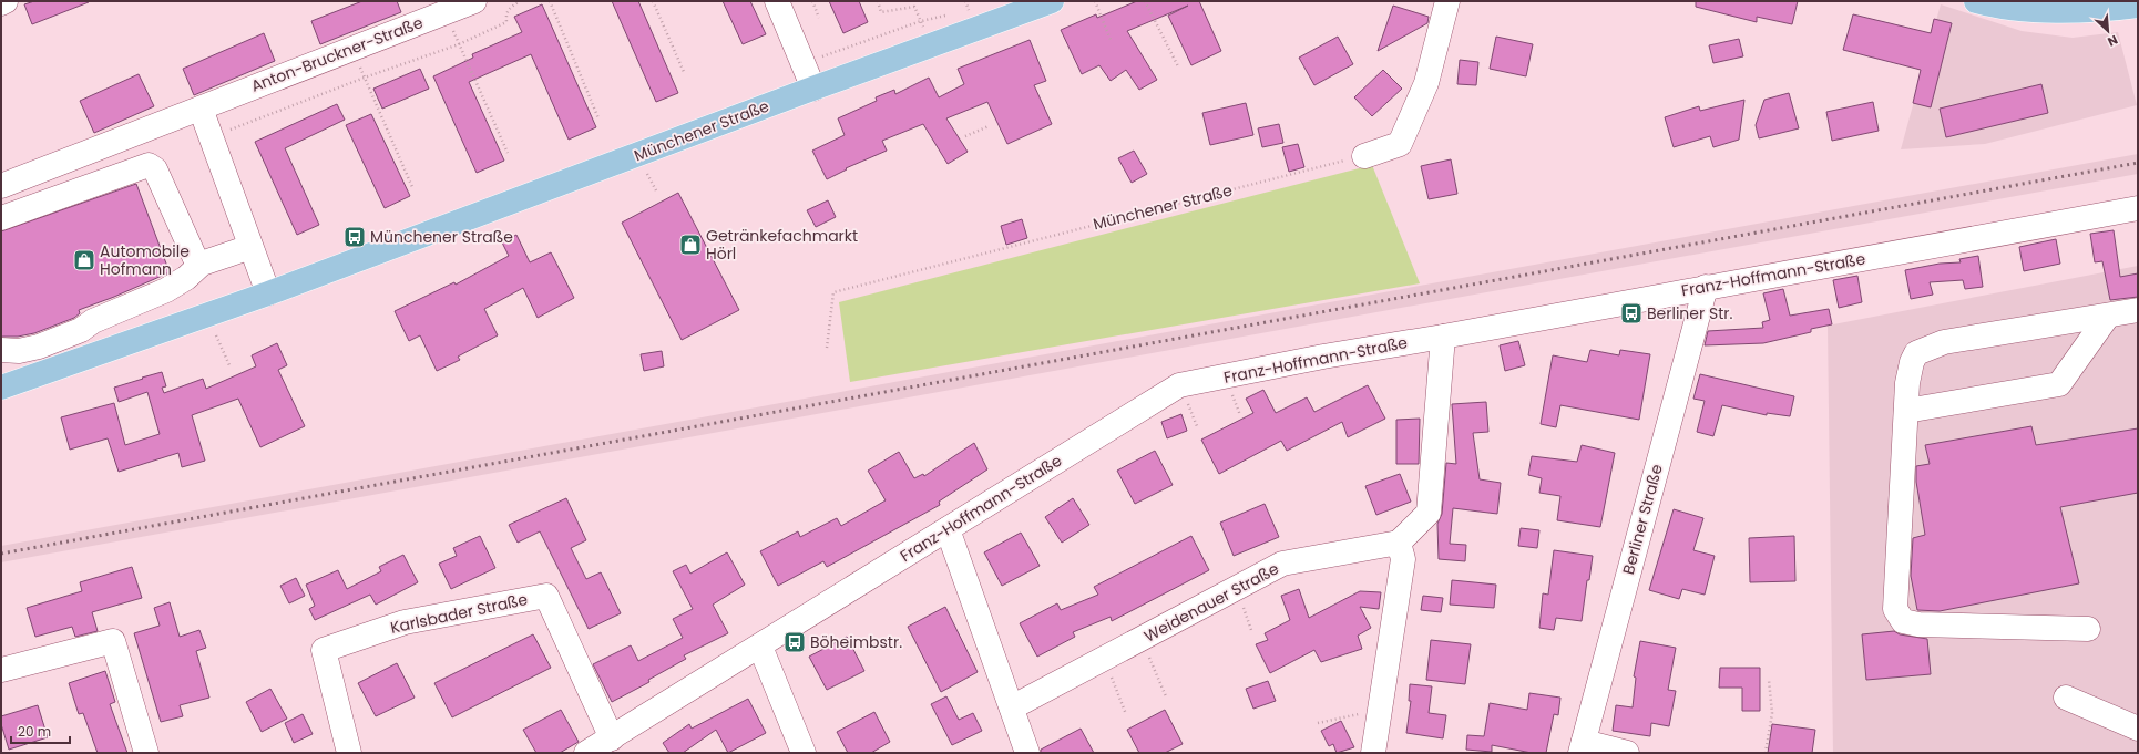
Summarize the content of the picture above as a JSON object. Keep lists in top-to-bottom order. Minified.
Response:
{"streets":{"main road":["Münchener Straße"],"street":["Anton-Bruckner-Straße","Franz-Hoffmann-Straße","Berliner Straße","Weidenauer Straße","Karlsbader Straße"]},"crossings":[["Franz-Hoffmann-Straße","Berliner Straße"],["Franz-Hoffmann-Straße","Karlsbader Straße"]],"places":{"bus stop":["Münchener Straße","Berliner Str.","Böheimbstr."],"shop":["Getränkefachmarkt Hörl","Automobile Hofmann"]},"scale_bar":"20 m","north":"bottom right"}
